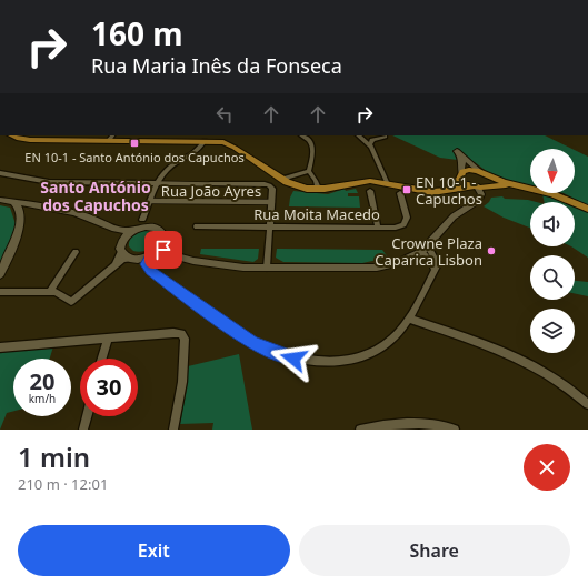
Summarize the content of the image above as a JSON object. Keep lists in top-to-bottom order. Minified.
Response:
{"streets":{"street":["Rua João Ayres","Rua Moita Macedo"]},"districts":["Santo António dos Capuchos"],"places":{"transit":["EN 10-1 - Santo António dos Capuchos","EN 10-1 - Capuchos"],"other":["Crowne Plaza Caparica Lisbon"]},"north":"bottom","page":{"turn":["160 m","Rua Maria Inês da Fonseca"],"speed":"20 km/h","limit":"30","heading":["1 min","210 m · 12:01"],"buttons":["Exit","Share"]}}
